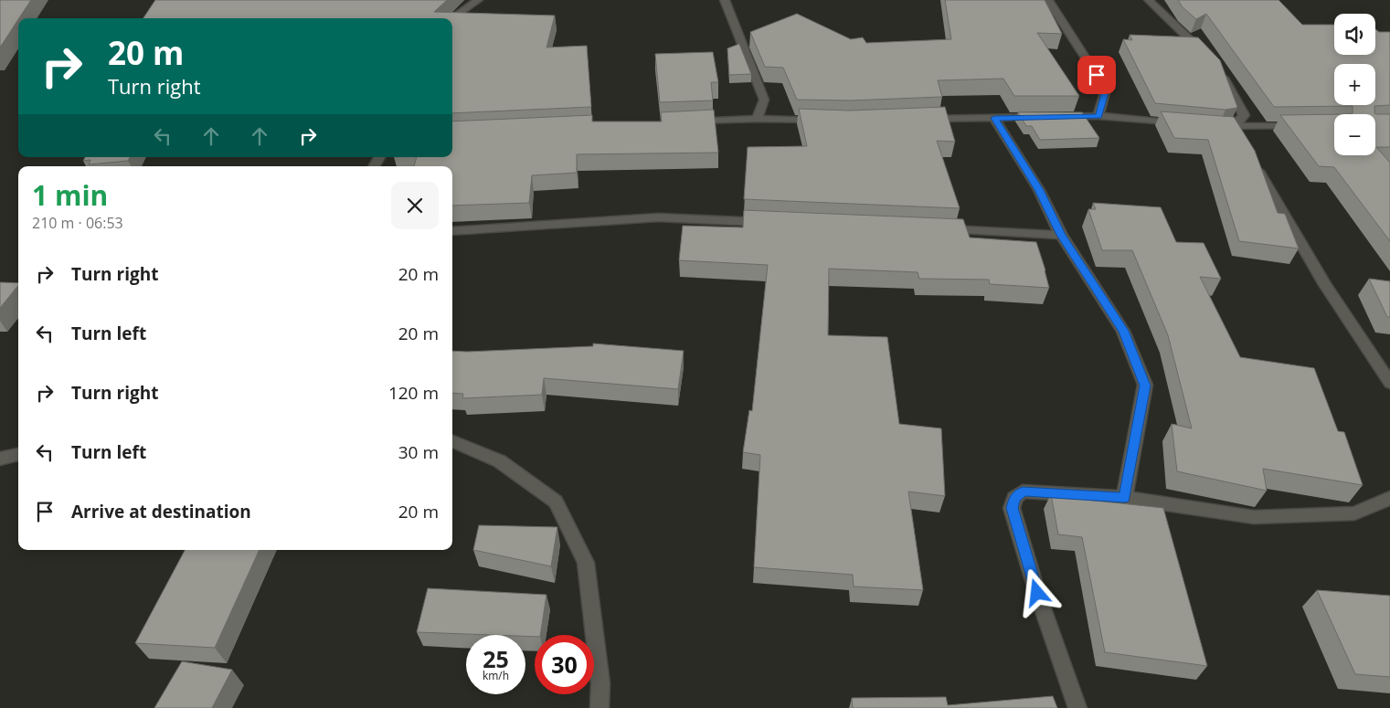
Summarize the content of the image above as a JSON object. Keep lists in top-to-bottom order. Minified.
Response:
{"page":{"map_buttons":["+","−"],"turn":["20 m","Turn right"],"heading":["1 min","210 m · 06:53"],"list":[{"name":"Turn right","value":"20 m"},{"name":"Turn left","value":"20 m"},{"name":"Turn right","value":"120 m"},{"name":"Turn left","value":"30 m"},{"name":"Arrive at destination","value":"20 m"}],"speed":"25 km/h","limit":"30"}}
